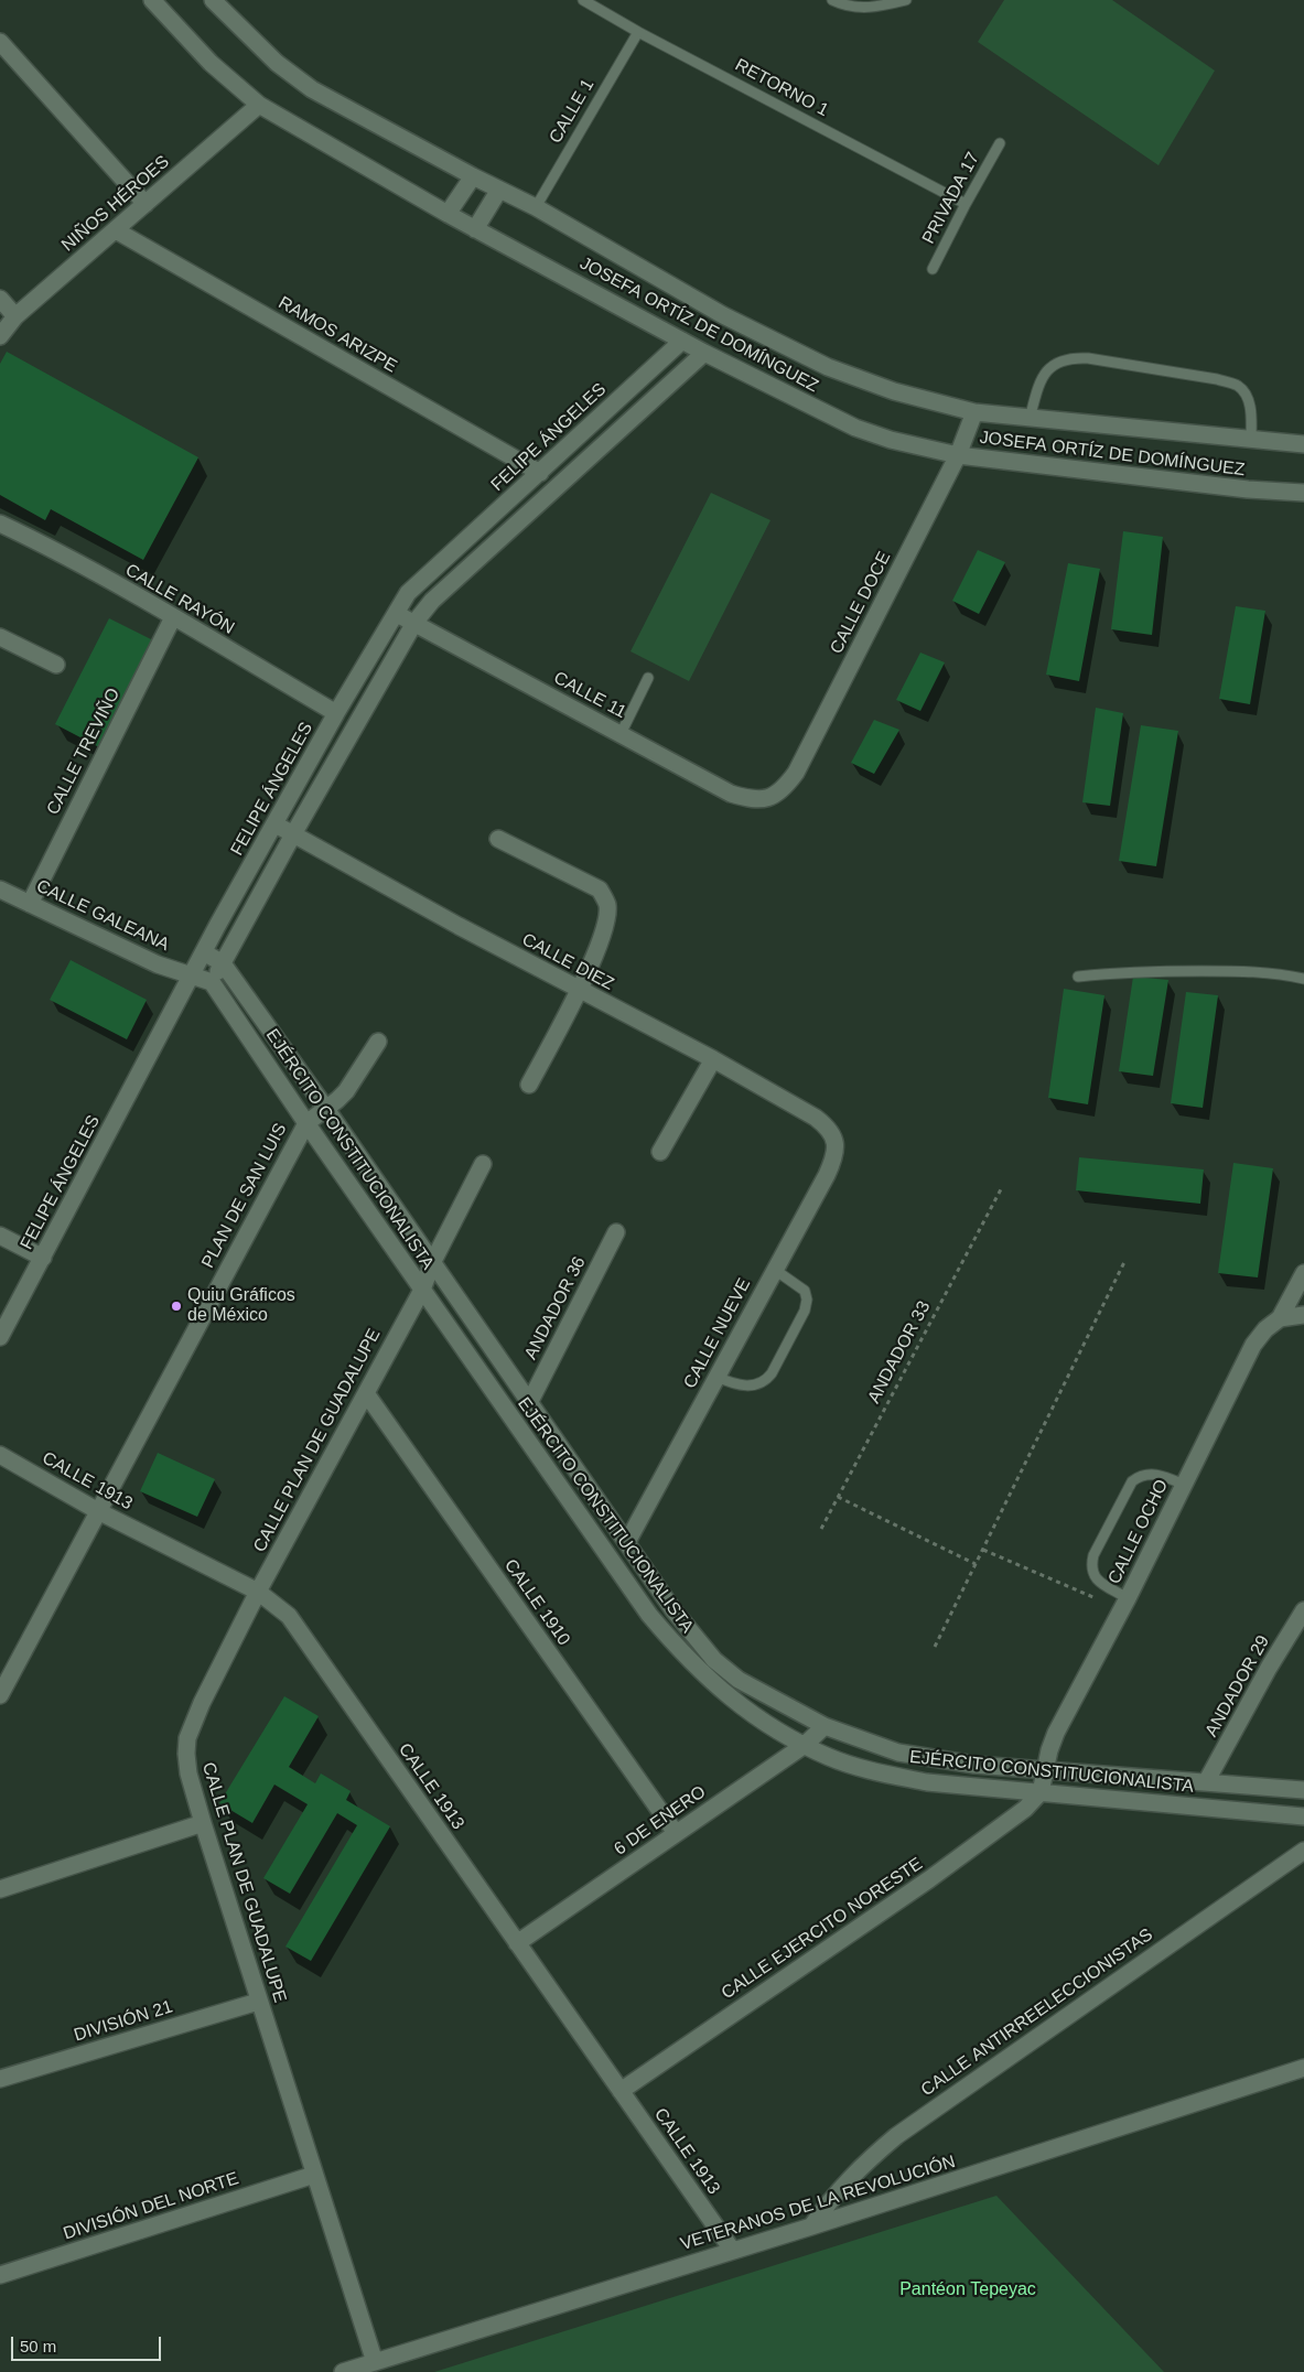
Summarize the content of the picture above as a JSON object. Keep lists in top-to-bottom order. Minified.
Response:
{"streets":{"street":["NIÑOS HÉROES","JOSEFA ORTÍZ DE DOMÍNGUEZ","RAMOS ARIZPE","FELIPE ÁNGELES","CALLE RAYÓN","CALLE DOCE","CALLE 11","CALLE TREVIÑO","CALLE GALEANA","CALLE DIEZ","EJÉRCITO CONSTITUCIONALISTA","PLAN DE SAN LUIS","ANDADOR 36","CALLE NUEVE","CALLE PLAN DE GUADALUPE","CALLE 1913","CALLE OCHO","CALLE 1910","ANDADOR 29","6 DE ENERO","CALLE EJERCITO NORESTE","CALLE ANTIRREELECCIONISTAS","DIVISIÓN 21","VETERANOS DE LA REVOLUCIÓN","DIVISIÓN DEL NORTE"],"lane":["RETORNO 1","CALLE 1","PRIVADA 17"],"path":["ANDADOR 33"]},"crossings":[["RETORNO 1","CALLE 1"],["RETORNO 1","PRIVADA 17"],["CALLE 1","JOSEFA ORTÍZ DE DOMÍNGUEZ"],["NIÑOS HÉROES","JOSEFA ORTÍZ DE DOMÍNGUEZ"],["NIÑOS HÉROES","RAMOS ARIZPE"],["JOSEFA ORTÍZ DE DOMÍNGUEZ","FELIPE ÁNGELES"],["JOSEFA ORTÍZ DE DOMÍNGUEZ","CALLE DOCE"],["RAMOS ARIZPE","FELIPE ÁNGELES"],["FELIPE ÁNGELES","CALLE RAYÓN"],["FELIPE ÁNGELES","CALLE 11"],["FELIPE ÁNGELES","CALLE GALEANA"],["FELIPE ÁNGELES","CALLE DIEZ"],["FELIPE ÁNGELES","EJÉRCITO CONSTITUCIONALISTA"],["CALLE RAYÓN","CALLE TREVIÑO"],["CALLE DOCE","CALLE 11"],["CALLE TREVIÑO","CALLE GALEANA"],["CALLE DIEZ","CALLE NUEVE"],["EJÉRCITO CONSTITUCIONALISTA","PLAN DE SAN LUIS"],["EJÉRCITO CONSTITUCIONALISTA","ANDADOR 36"],["EJÉRCITO CONSTITUCIONALISTA","CALLE NUEVE"],["EJÉRCITO CONSTITUCIONALISTA","CALLE PLAN DE GUADALUPE"],["EJÉRCITO CONSTITUCIONALISTA","CALLE OCHO"],["EJÉRCITO CONSTITUCIONALISTA","ANDADOR 29"],["EJÉRCITO CONSTITUCIONALISTA","6 DE ENERO"],["EJÉRCITO CONSTITUCIONALISTA","CALLE EJERCITO NORESTE"],["PLAN DE SAN LUIS","CALLE 1913"],["CALLE PLAN DE GUADALUPE","CALLE 1913"],["CALLE PLAN DE GUADALUPE","CALLE 1910"],["CALLE PLAN DE GUADALUPE","DIVISIÓN 21"],["CALLE PLAN DE GUADALUPE","VETERANOS DE LA REVOLUCIÓN"],["CALLE PLAN DE GUADALUPE","DIVISIÓN DEL NORTE"],["CALLE 1913","6 DE ENERO"],["CALLE 1913","CALLE EJERCITO NORESTE"],["CALLE 1913","VETERANOS DE LA REVOLUCIÓN"],["CALLE OCHO","CALLE EJERCITO NORESTE"],["CALLE 1910","6 DE ENERO"],["CALLE ANTIRREELECCIONISTAS","VETERANOS DE LA REVOLUCIÓN"]],"parks":["Pantéon Tepeyac"],"places":["Quiu Gráficos de México"],"scale_bar":"50 m"}
